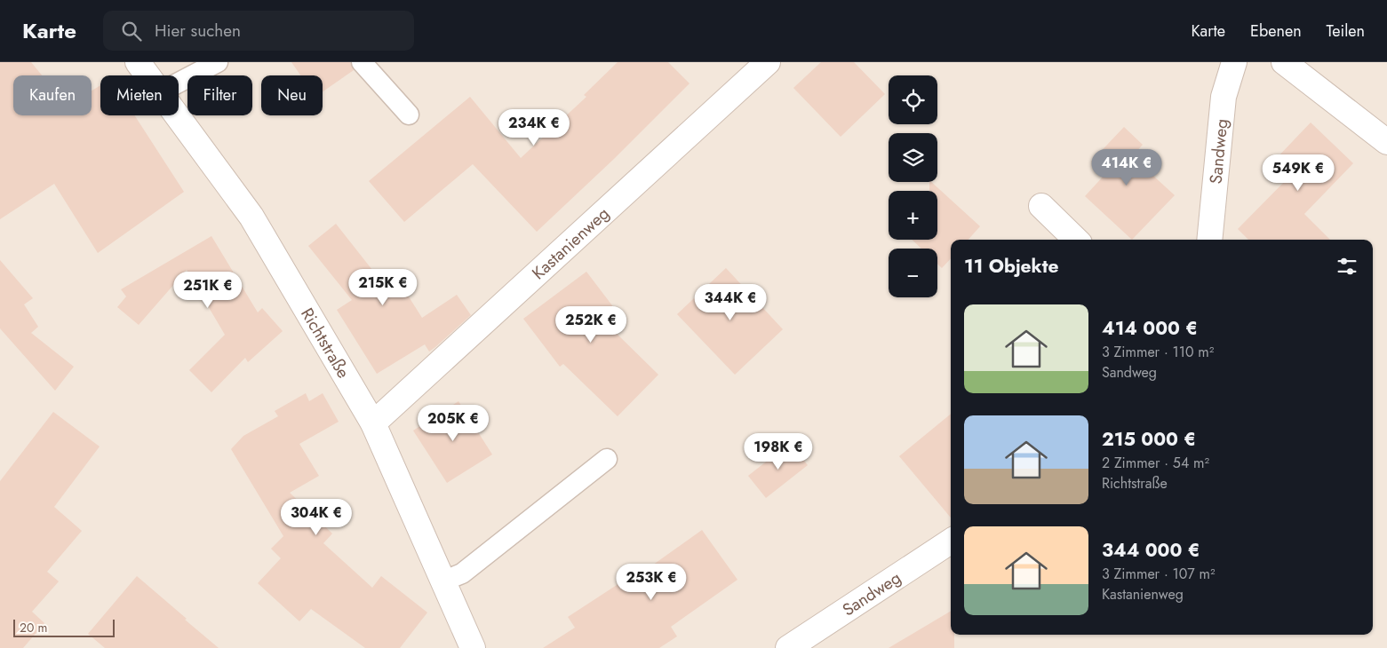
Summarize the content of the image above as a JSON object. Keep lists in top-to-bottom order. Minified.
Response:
{"streets":{"street":["Sandweg","Kastanienweg","Richtstraße"]},"crossings":[["Kastanienweg","Richtstraße"]],"scale_bar":"20 m","page":{"header":"Karte","search":"Hier suchen","nav":["Karte","Ebenen","Teilen"],"map_buttons":["+","−"],"chip":["Kaufen","Mieten","Filter","Neu"],"price":["234K €","414K €","549K €","215K €","251K €","344K €","252K €","205K €","198K €","304K €","253K €"],"heading":"11 Objekte","list":[{"name":"414 000 €","note":"3 Zimmer · 110 m² · Sandweg"},{"name":"215 000 €","note":"2 Zimmer · 54 m² · Richtstraße"},{"name":"344 000 €","note":"3 Zimmer · 107 m² · Kastanienweg"}],"scale":"20 m"}}
